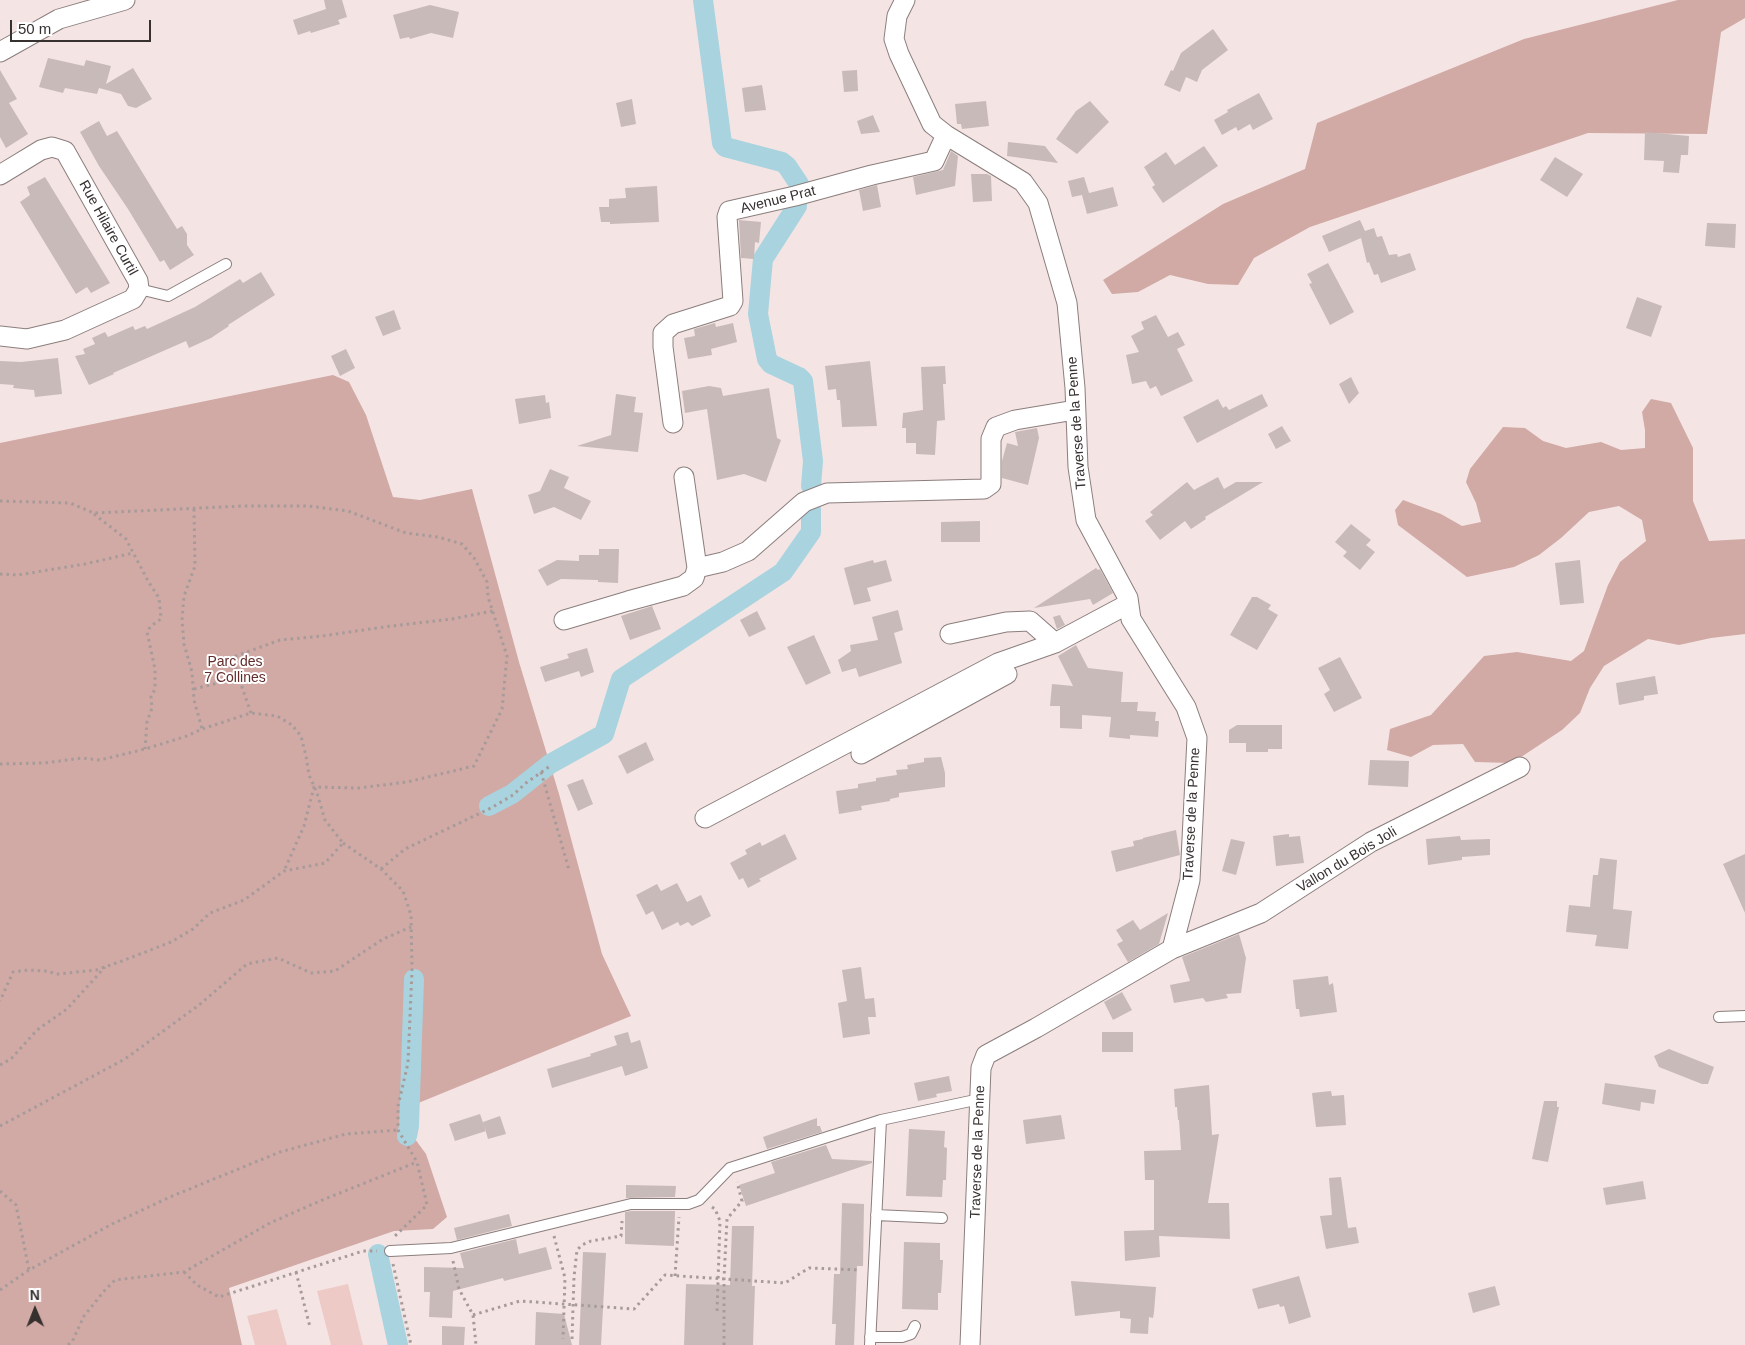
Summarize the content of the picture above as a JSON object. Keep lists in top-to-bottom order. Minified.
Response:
{"streets":{"street":["Avenue Prat","Rue Hilaire Curtil","Traverse de la Penne","Vallon du Bois Joli"]},"crossings":[["Avenue Prat","Traverse de la Penne"],["Traverse de la Penne","Vallon du Bois Joli"]],"parks":["Parc des 7 Collines"],"scale_bar":"50 m","north":"top"}
